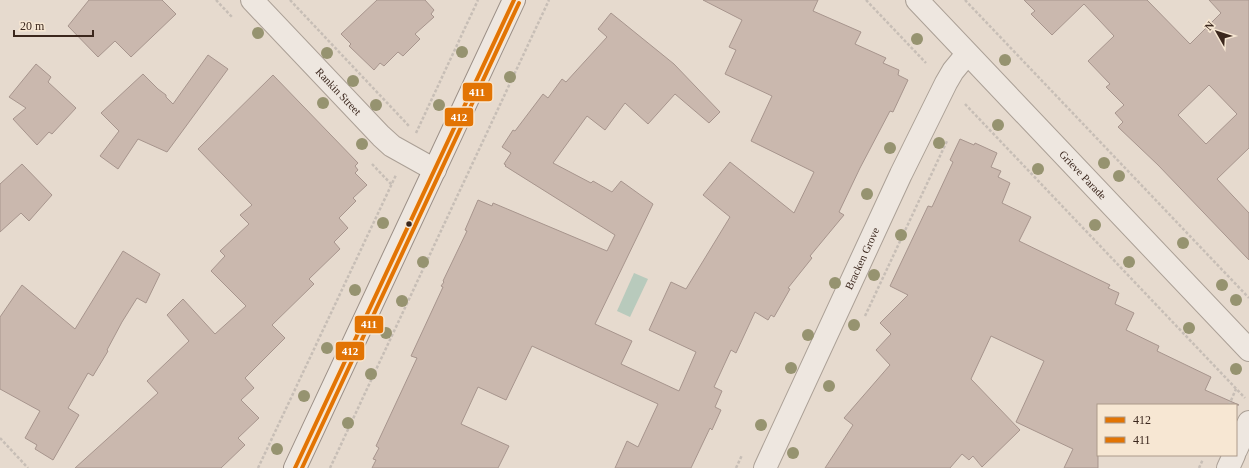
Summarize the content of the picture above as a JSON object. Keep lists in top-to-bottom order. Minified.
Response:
{"streets":{"street":["Rankin Street","Grieve Parade","Bracken Grove"]},"crossings":[["Grieve Parade","Bracken Grove"]],"lines":["transit line 412","transit line 411"],"legend":["412","411"],"scale_bar":"20 m","north":"top left"}
